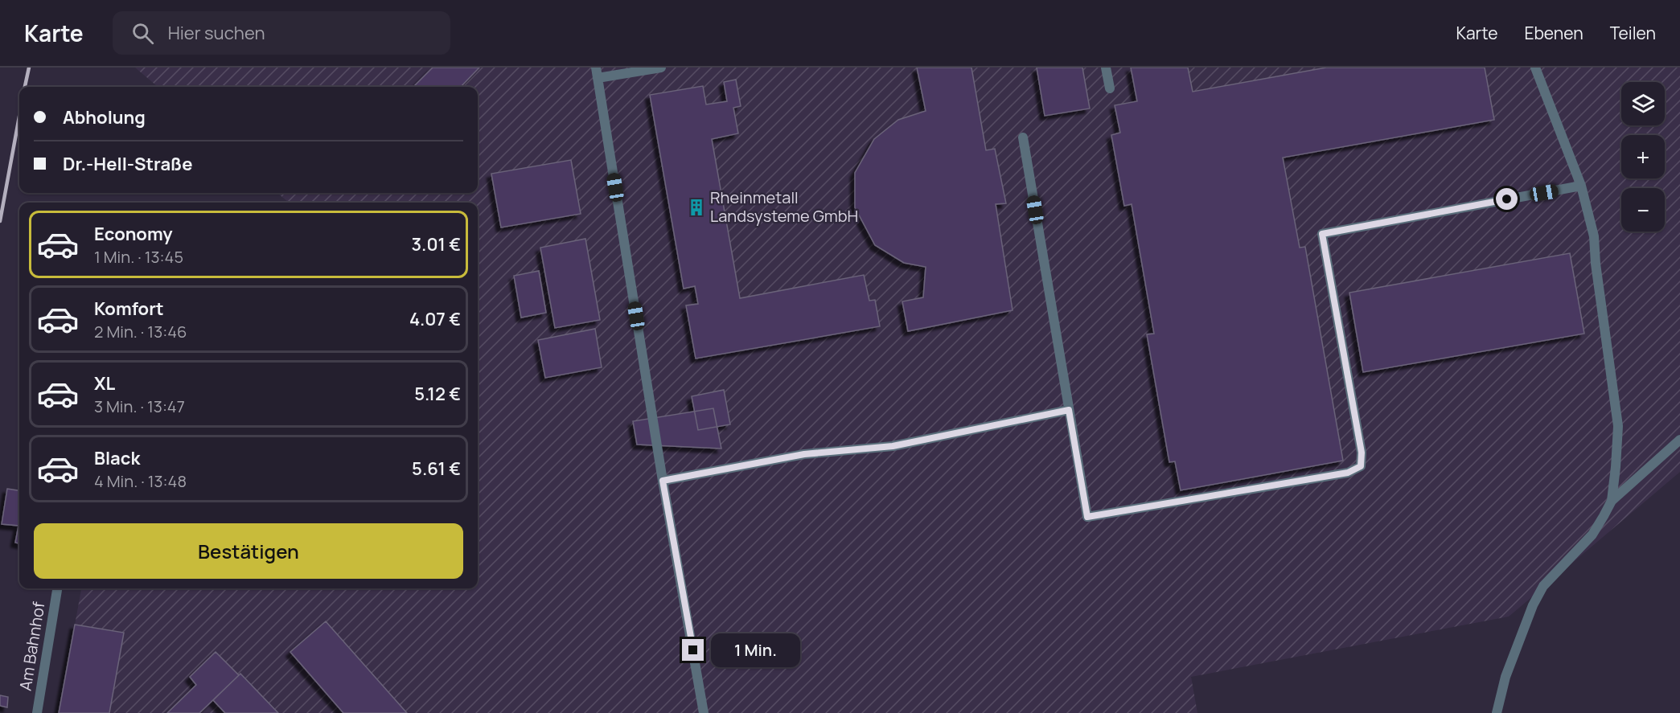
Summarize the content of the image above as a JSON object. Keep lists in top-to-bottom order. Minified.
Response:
{"streets":{"street":["Am Bahnhof"]},"places":{"building":["Rheinmetall Landsysteme GmbH"]},"page":{"header":"Karte","search":"Hier suchen","nav":["Karte","Ebenen","Teilen"],"map_buttons":["+","−"],"banner":["Abholung","Dr.-Hell-Straße"],"list":[{"name":"Economy","note":"1 Min. · 13:45","value":"3.01 €"},{"name":"Komfort","note":"2 Min. · 13:46","value":"4.07 €"},{"name":"XL","note":"3 Min. · 13:47","value":"5.12 €"},{"name":"Black","note":"4 Min. · 13:48","value":"5.61 €"}],"buttons":"Bestätigen","bubble":"1 Min."}}
